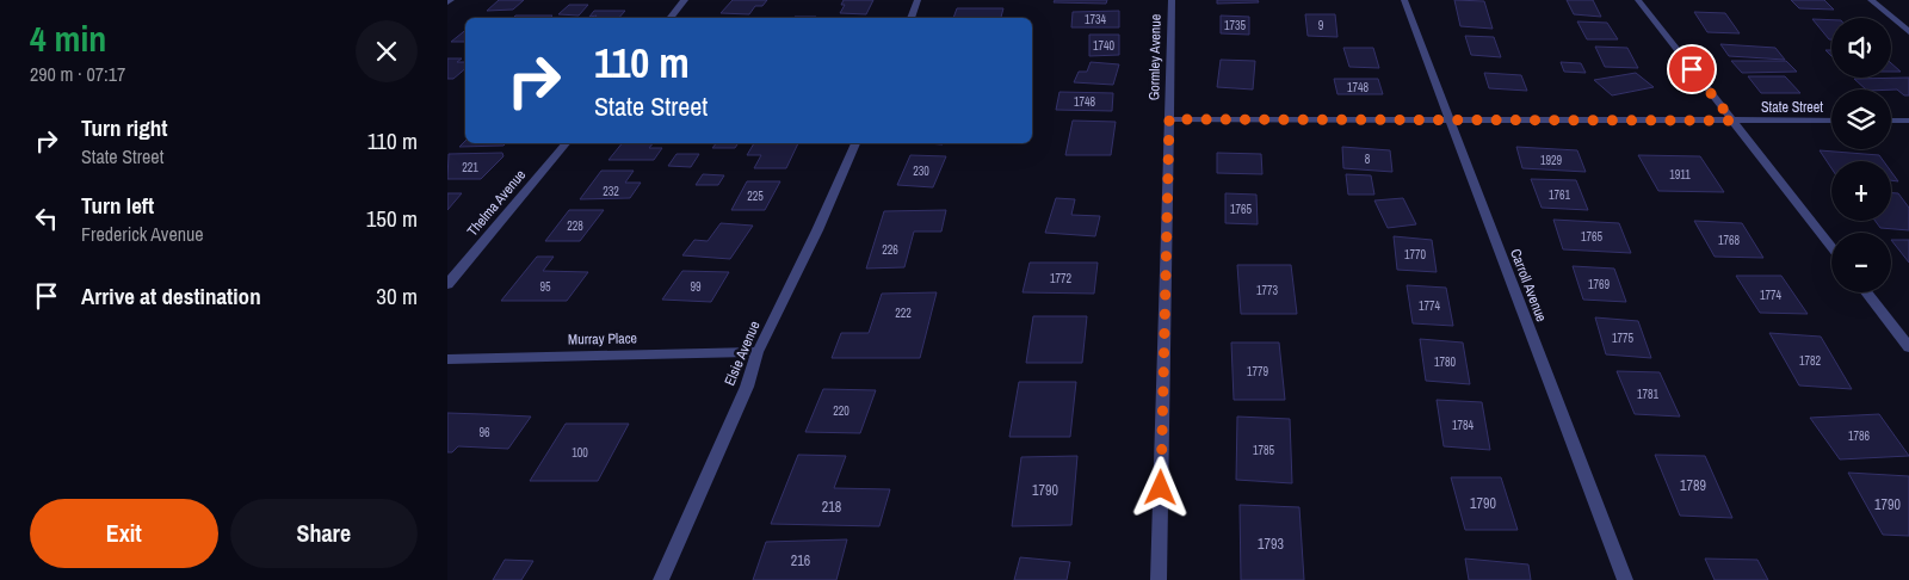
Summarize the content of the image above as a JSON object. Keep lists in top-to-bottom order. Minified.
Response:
{"streets":{"street":["Gormley Avenue","State Street","Thelma Avenue","Carroll Avenue","Murray Place","Elsie Avenue"]},"crossings":[["Gormley Avenue","State Street"],["State Street","Carroll Avenue"],["Murray Place","Elsie Avenue"]],"house_numbers":["1734","1735","9","1740","1748","1748","8","1929","221","230","1911","232","1761","225","1765","228","1765","1768","226","1770","1772","1769","95","99","1773","1774","1774","222","1775","1782","1780","1779","1781","220","1784","96","1786","1785","100","1789","1790","1790","1790","218","1793","216"],"page":{"heading":["4 min","290 m · 07:17"],"map_buttons":["+","−"],"turn":["110 m","State Street"],"list":[{"name":"Turn right","note":"State Street","value":"110 m"},{"name":"Turn left","note":"Frederick Avenue","value":"150 m"},{"name":"Arrive at destination","value":"30 m"}],"buttons":["Exit","Share"]}}
